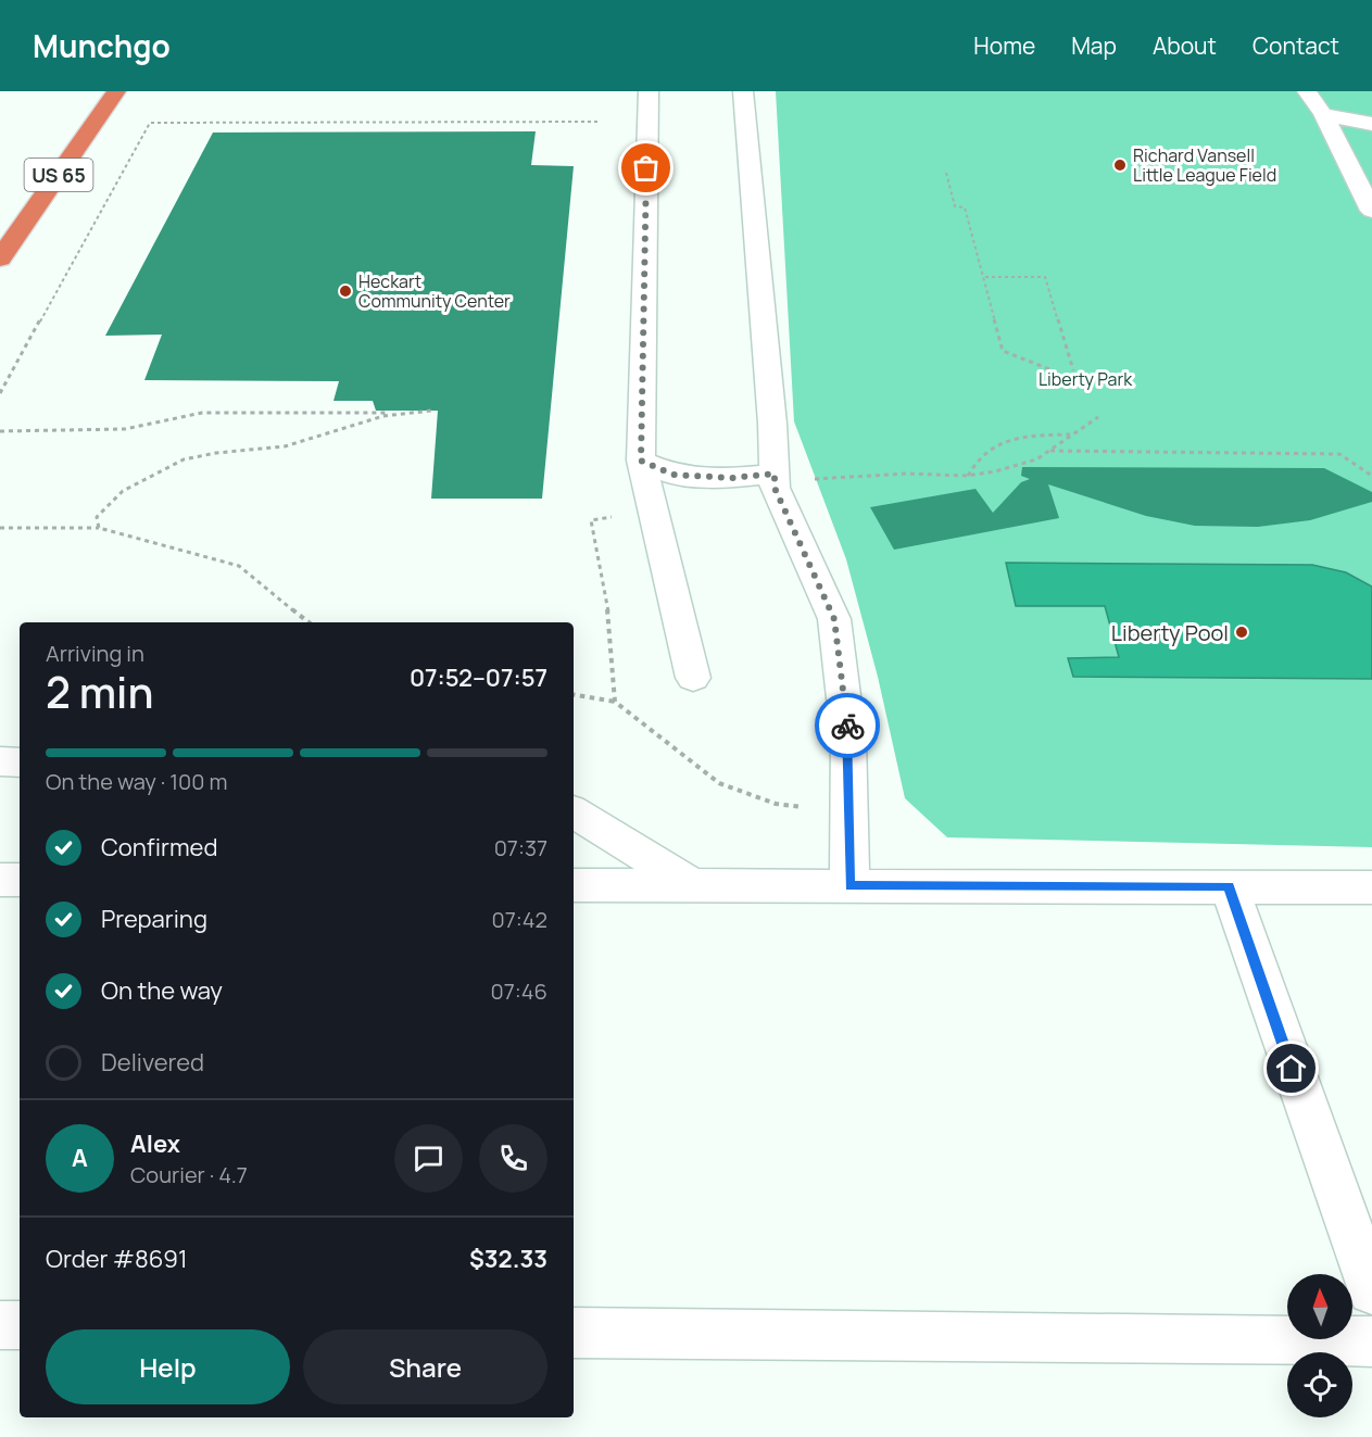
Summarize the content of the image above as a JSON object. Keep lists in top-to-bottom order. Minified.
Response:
{"streets":{"highway":["US 65"]},"parks":["Liberty Park"],"places":["Richard Vansell Little League Field","Heckart Community Center","Liberty Pool"],"north":"top","page":{"header":"Munchgo","nav":["Home","Map","About","Contact"],"heading":["2 min","Arriving in","07:52–07:57"],"panel":["Alex","Courier · 4.7","Order #8691","$32.33"],"bar":"On the way · 100 m","list":[["Confirmed","07:37"],["Preparing","07:42"],["On the way","07:46"],"Delivered"],"round":"A","buttons":["Help","Share"]}}
